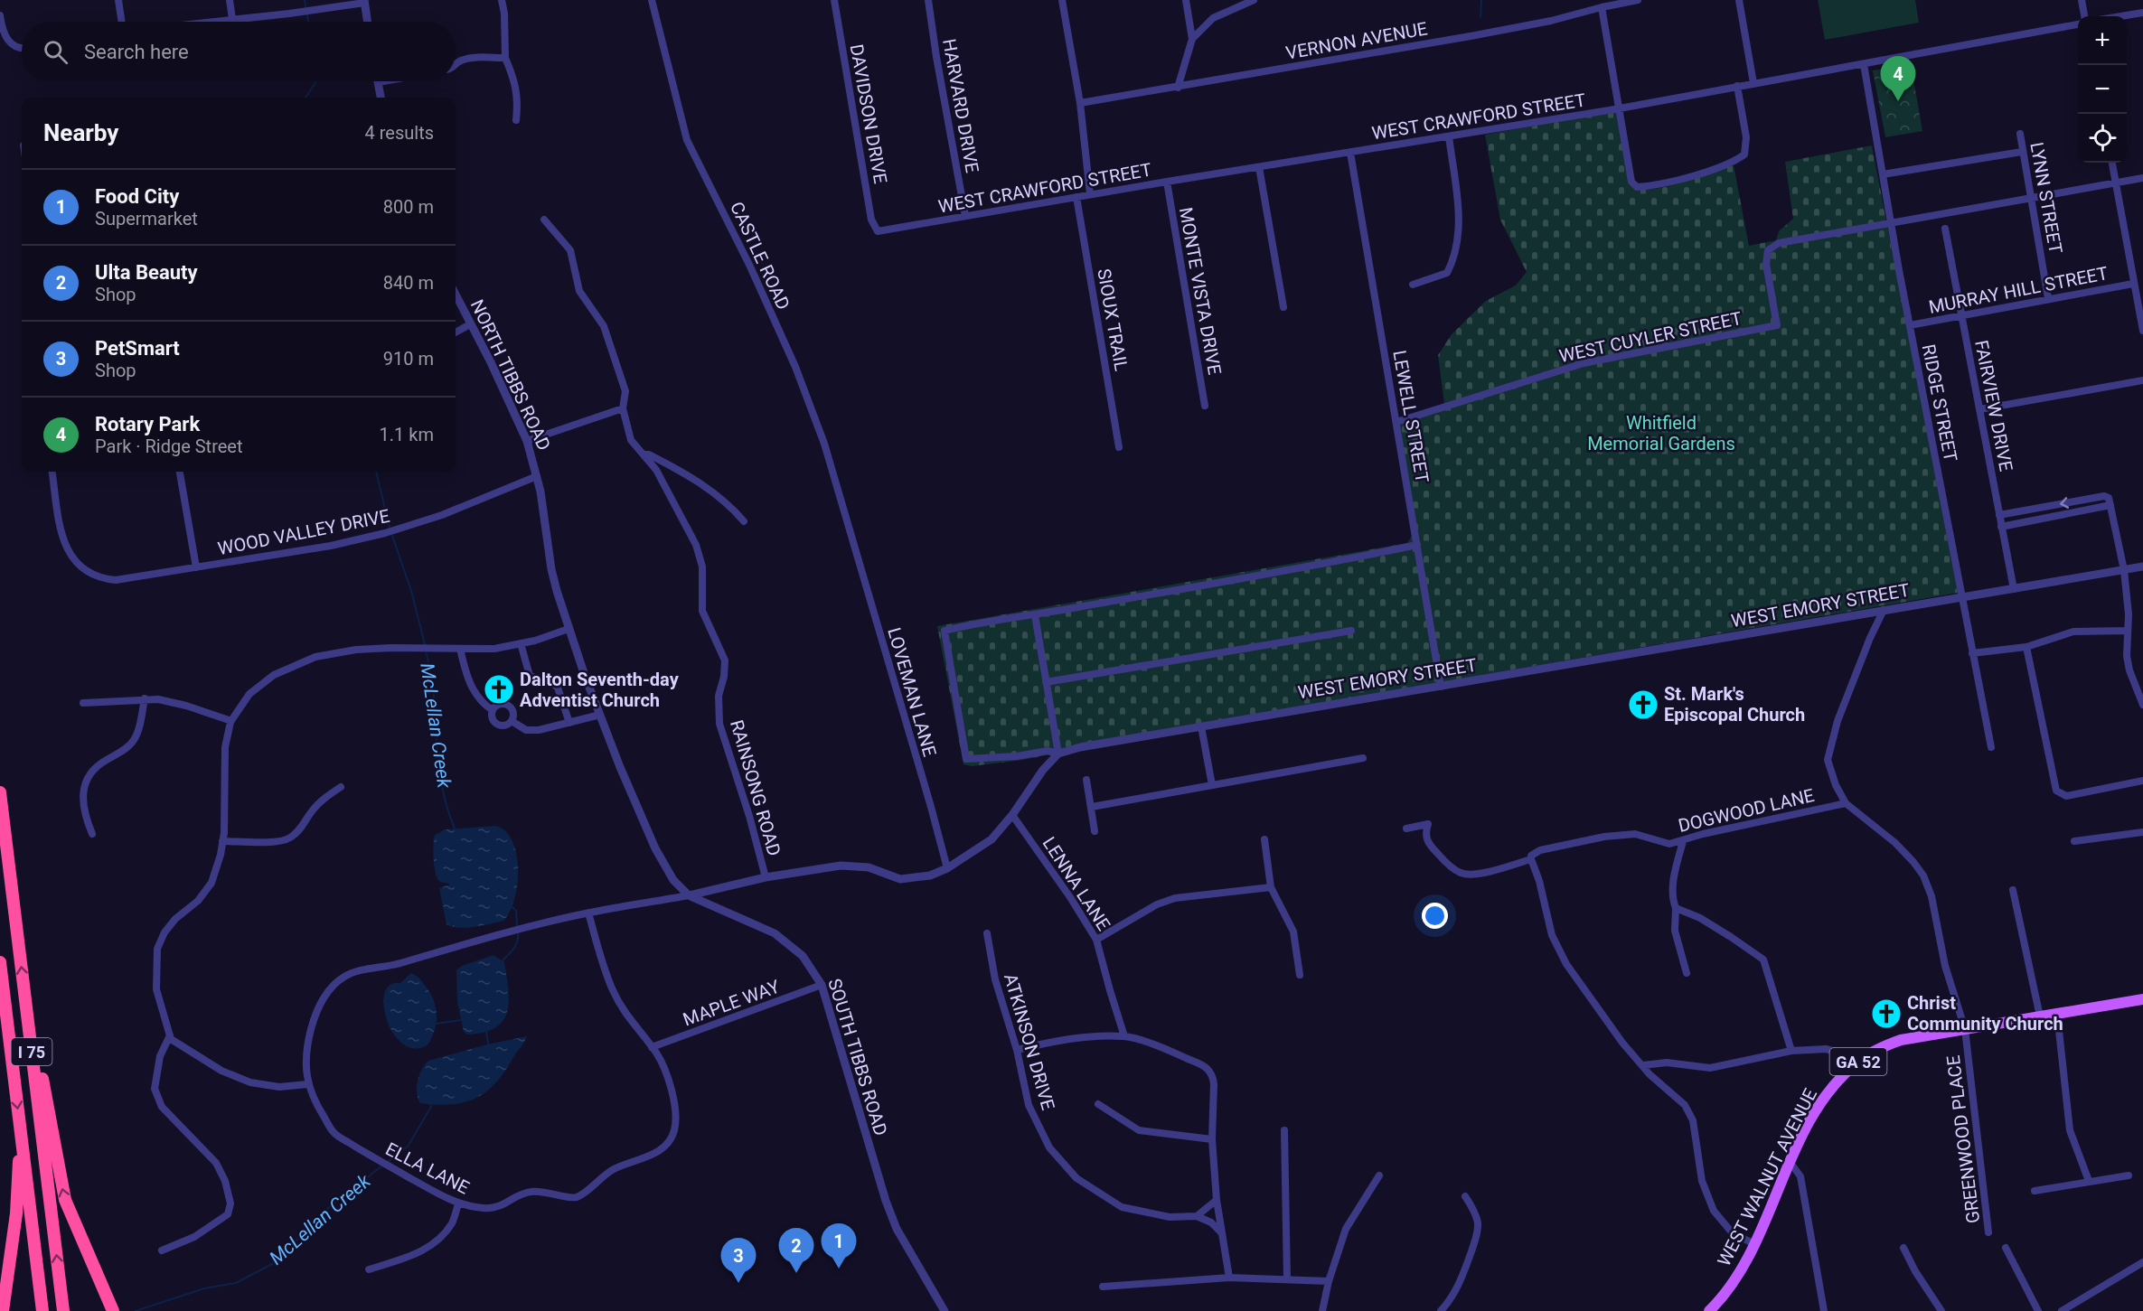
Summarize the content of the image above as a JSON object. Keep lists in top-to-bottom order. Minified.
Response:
{"streets":{"highway":["I 75"],"main road":["GA 52","WEST WALNUT AVENUE"],"street":["VERNON AVENUE","HARVARD DRIVE","DAVIDSON DRIVE","WEST CRAWFORD STREET","LYNN STREET","CASTLE ROAD","MURRAY HILL STREET","MONTE VISTA DRIVE","SIOUX TRAIL","WEST CUYLER STREET","NORTH TIBBS ROAD","RIDGE STREET","FAIRVIEW DRIVE","LEWELL STREET","WOOD VALLEY DRIVE","WEST EMORY STREET","LOVEMAN LANE","RAINSONG ROAD","DOGWOOD LANE","LENNA LANE","MAPLE WAY","ATKINSON DRIVE","SOUTH TIBBS ROAD","GREENWOOD PLACE","ELLA LANE"]},"crossings":[["HARVARD DRIVE","WEST CRAWFORD STREET"],["DAVIDSON DRIVE","WEST CRAWFORD STREET"],["WEST CRAWFORD STREET","MONTE VISTA DRIVE"],["WEST CRAWFORD STREET","SIOUX TRAIL"],["WEST CRAWFORD STREET","RIDGE STREET"],["WEST CRAWFORD STREET","LEWELL STREET"],["LYNN STREET","MURRAY HILL STREET"],["CASTLE ROAD","LOVEMAN LANE"],["MURRAY HILL STREET","RIDGE STREET"],["MURRAY HILL STREET","FAIRVIEW DRIVE"],["WEST CUYLER STREET","RIDGE STREET"],["WEST CUYLER STREET","LEWELL STREET"],["NORTH TIBBS ROAD","WOOD VALLEY DRIVE"],["NORTH TIBBS ROAD","SOUTH TIBBS ROAD"],["RIDGE STREET","WEST EMORY STREET"],["FAIRVIEW DRIVE","WEST EMORY STREET"],["LEWELL STREET","WEST EMORY STREET"],["WOOD VALLEY DRIVE","SOUTH TIBBS ROAD"],["WEST EMORY STREET","GREENWOOD PLACE"],["DOGWOOD LANE","GREENWOOD PLACE"],["MAPLE WAY","SOUTH TIBBS ROAD"],["MAPLE WAY","ELLA LANE"],["SOUTH TIBBS ROAD","ELLA LANE"],["GREENWOOD PLACE","WEST WALNUT AVENUE"]],"water":["McLellan Creek"],"parks":["Whitfield Memorial Gardens"],"places":{"church":["Dalton Seventh-day Adventist Church","St. Mark's Episcopal Church","Christ Community Church"]},"page":{"map_buttons":["+","−"],"search":"Search here","pins":["4","1","2","3"],"heading":["Nearby","4 results"],"list":[{"mark":"1","name":"Food City","note":"Supermarket","value":"800 m"},{"mark":"2","name":"Ulta Beauty","note":"Shop","value":"840 m"},{"mark":"3","name":"PetSmart","note":"Shop","value":"910 m"},{"mark":"4","name":"Rotary Park","note":"Park · Ridge Street","value":"1.1 km"}]}}
